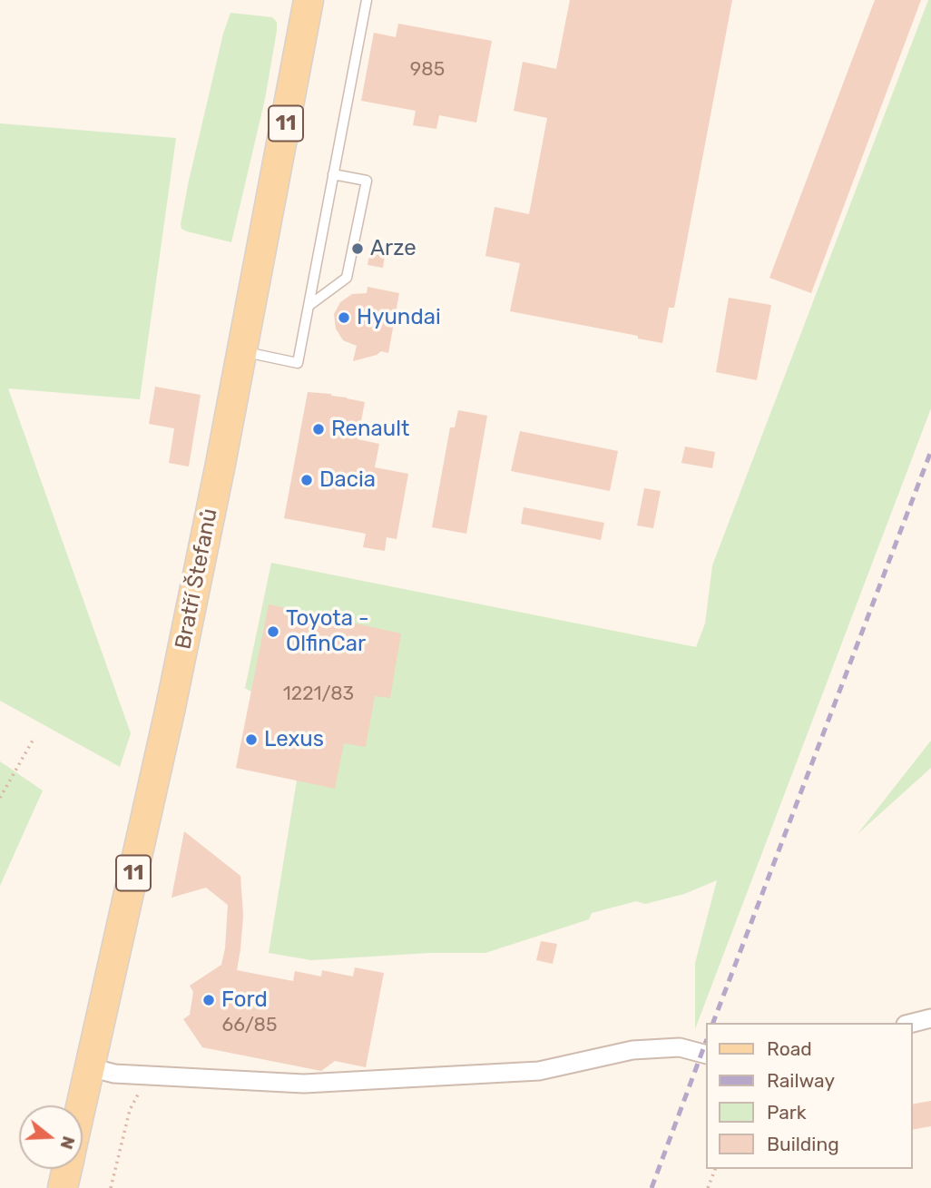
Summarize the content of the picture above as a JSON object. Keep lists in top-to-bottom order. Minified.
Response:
{"streets":{"main road":["11","Bratří Štefanů"]},"places":["Arze","Hyundai","Renault","Dacia","Toyota - OlfinCar","Lexus","Ford"],"house_numbers":["985","1221/83","66/85"],"legend":["Road","Railway","Park","Building"],"north":"right"}
